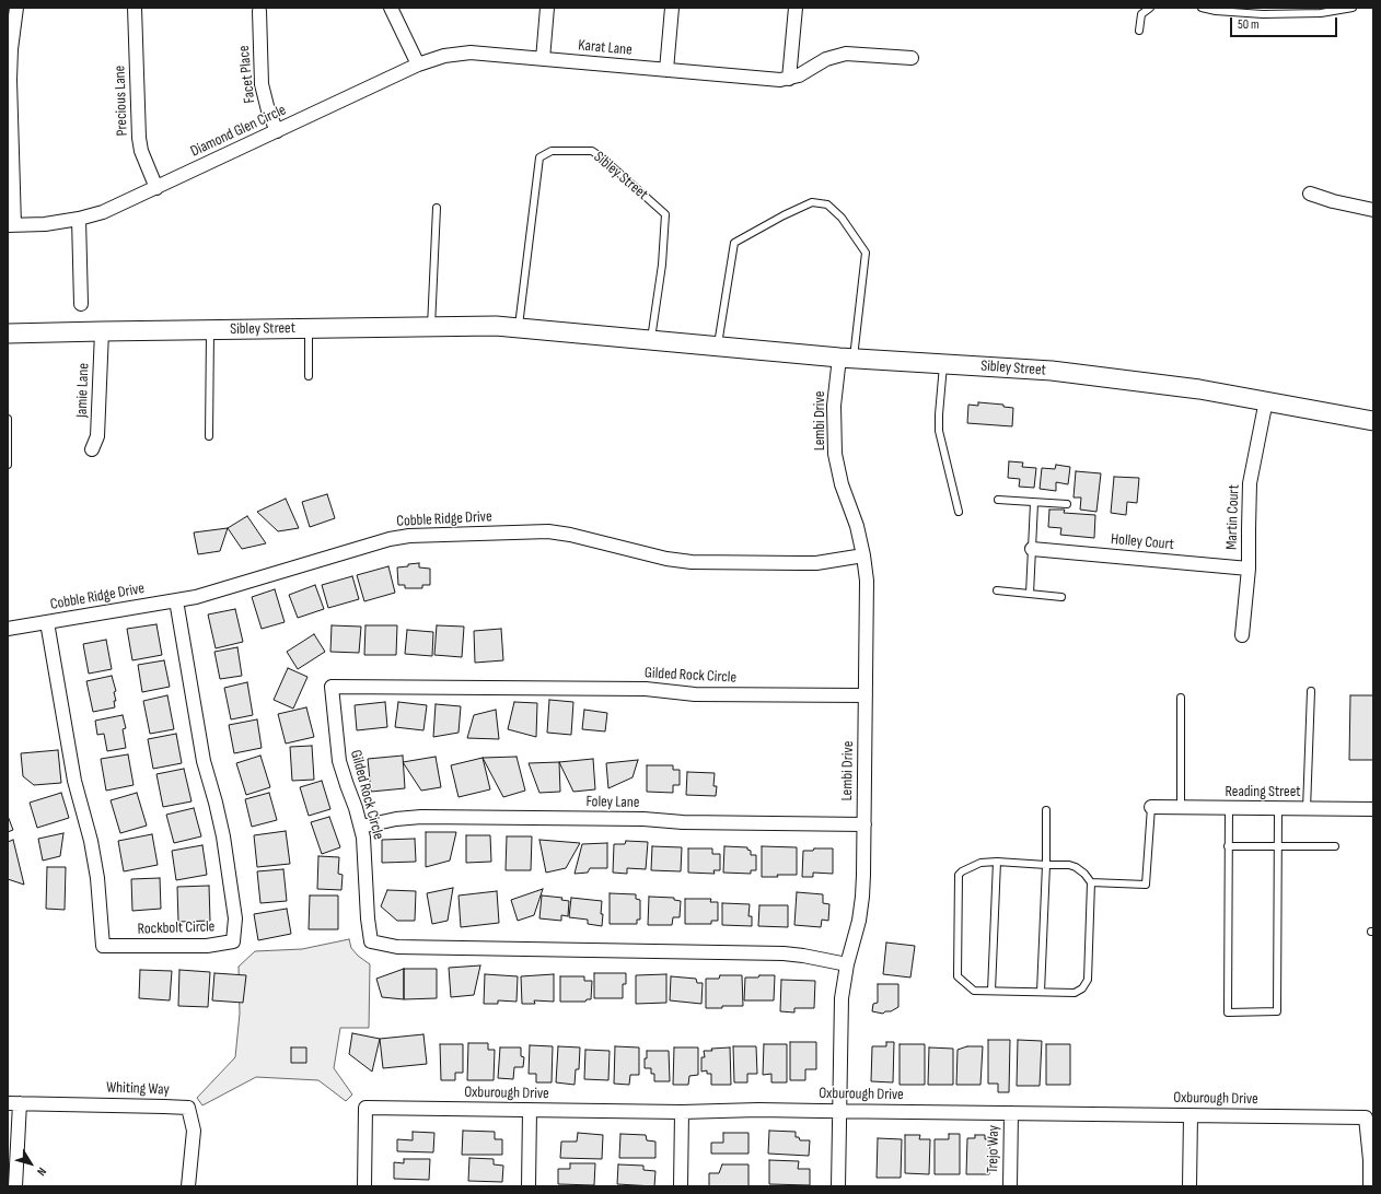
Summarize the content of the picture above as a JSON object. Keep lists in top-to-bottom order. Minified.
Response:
{"streets":{"street":["Karat Lane","Facet Place","Precious Lane","Diamond Glen Circle","Sibley Street","Jamie Lane","Lembi Drive","Martin Court","Cobble Ridge Drive","Holley Court","Gilded Rock Circle","Reading Street","Foley Lane","Rockbolt Circle","Whiting Way","Oxburough Drive","Trejo Way"]},"crossings":[["Karat Lane","Diamond Glen Circle"],["Facet Place","Diamond Glen Circle"],["Precious Lane","Diamond Glen Circle"],["Sibley Street","Jamie Lane"],["Sibley Street","Lembi Drive"],["Sibley Street","Martin Court"],["Lembi Drive","Cobble Ridge Drive"],["Lembi Drive","Gilded Rock Circle"],["Lembi Drive","Foley Lane"],["Lembi Drive","Oxburough Drive"],["Martin Court","Holley Court"],["Cobble Ridge Drive","Rockbolt Circle"],["Gilded Rock Circle","Foley Lane"],["Oxburough Drive","Trejo Way"]],"scale_bar":"50 m","north":"bottom right"}
